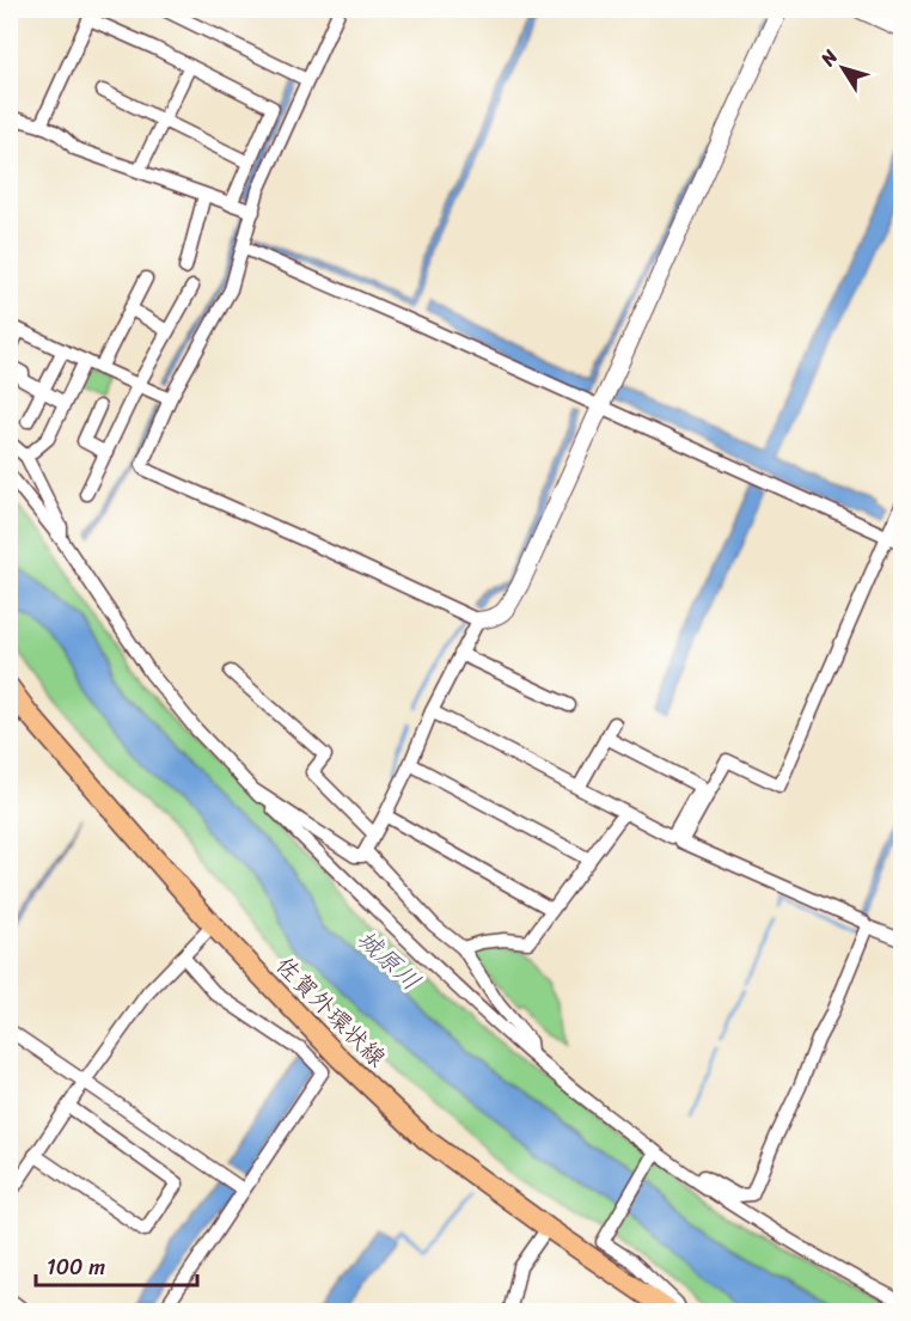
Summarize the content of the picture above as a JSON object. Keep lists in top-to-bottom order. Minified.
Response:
{"streets":{"main road":["佐賀外環状線"]},"water":["城原川"],"scale_bar":"100 m","north":"top left"}
